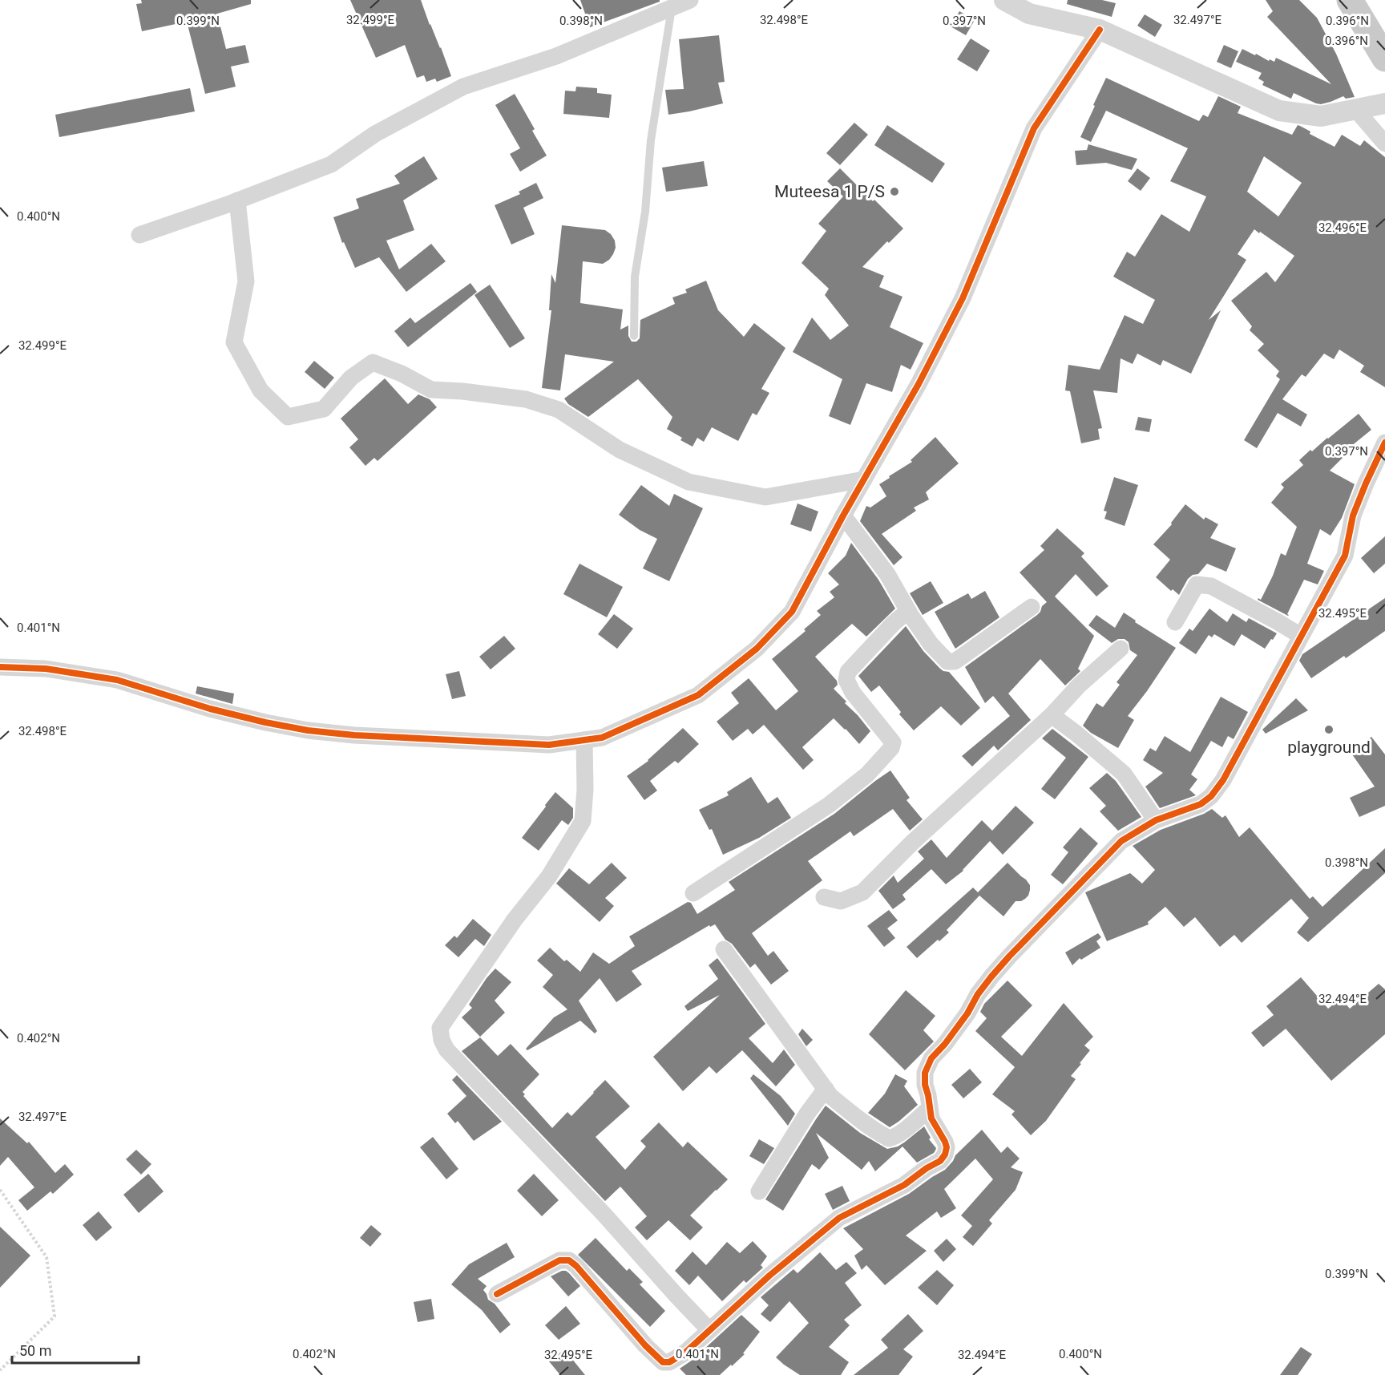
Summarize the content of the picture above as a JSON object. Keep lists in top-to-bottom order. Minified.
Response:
{"places":["Muteesa 1 P/S","playground"],"scale_bar":"50 m","coordinates":["32.499°E","32.498°E","32.497°E","0.399°N","0.398°N","0.397°N","0.396°N","0.400°N","32.496°E","32.495°E","0.401°N","32.494°E","0.402°N"]}
